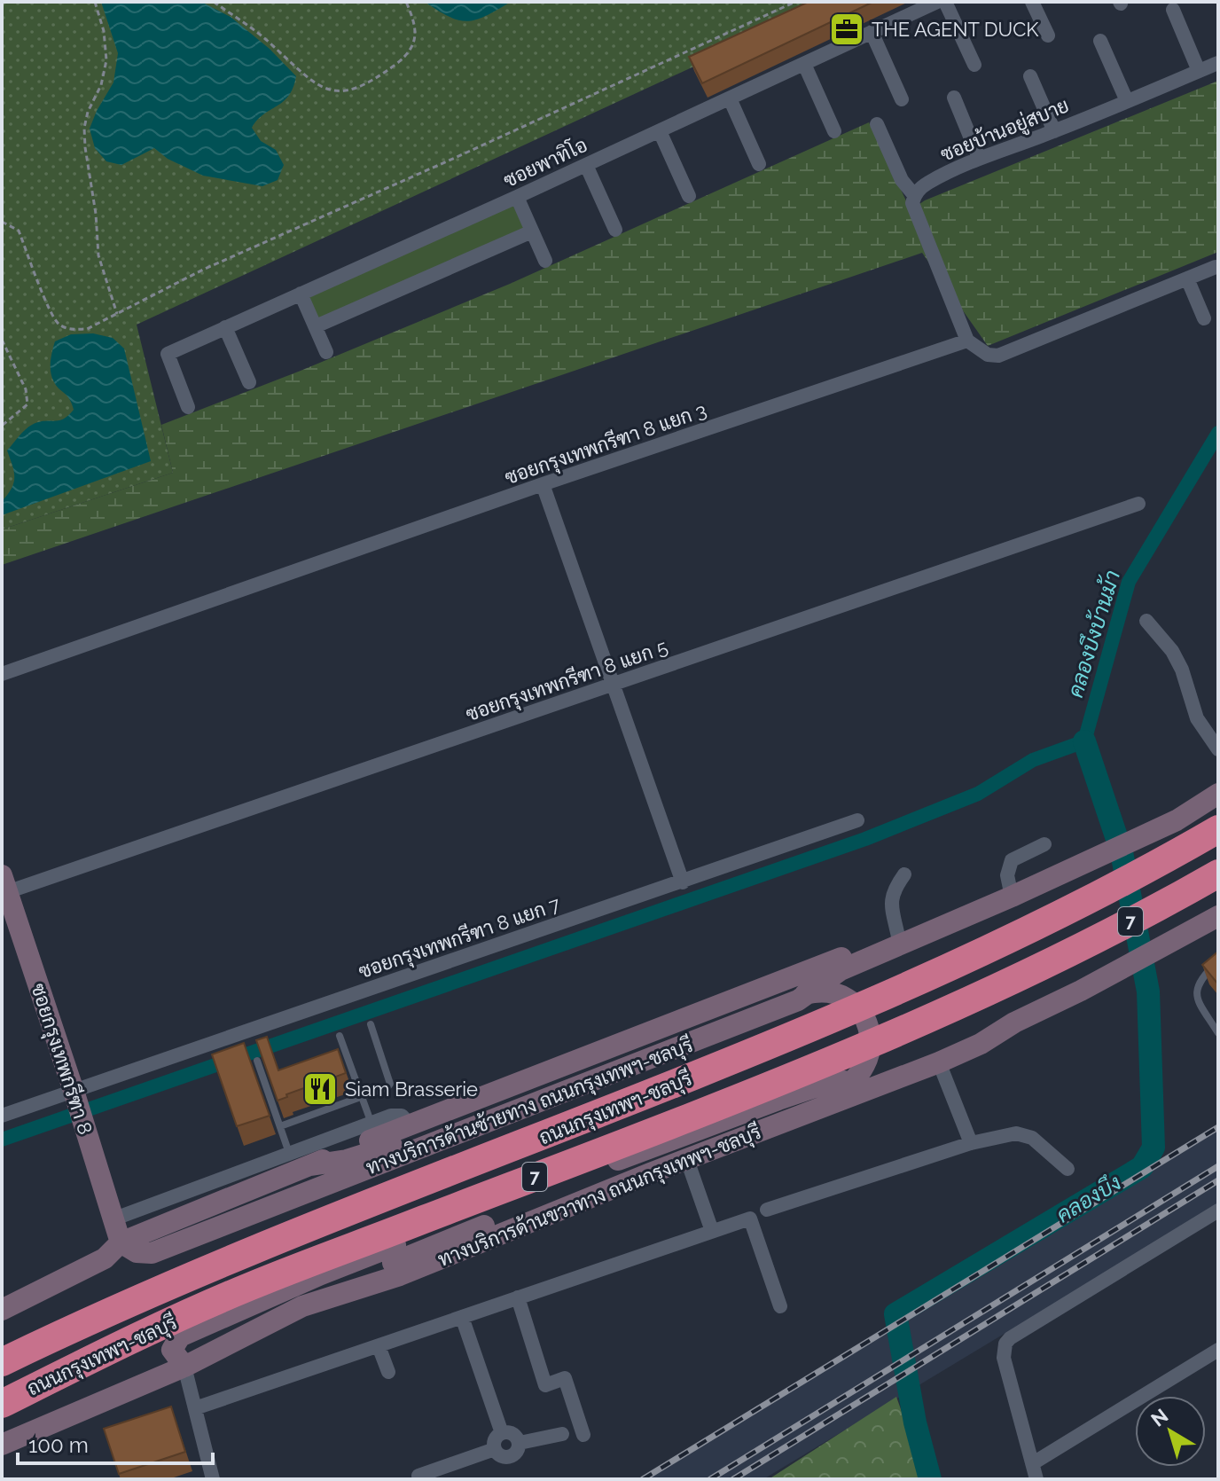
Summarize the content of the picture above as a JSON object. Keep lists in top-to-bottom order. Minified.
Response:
{"streets":{"highway":["7","ถนนกรุงเทพฯ-ชลบุรี"],"main road":["ซอยกรุงเทพกรีฑา 8","ทางบริการด้านซ้ายทาง ถนนกรุงเทพฯ-ชลบุรี","ทางบริการด้านขวาทาง ถนนกรุงเทพฯ-ชลบุรี"],"street":["ซอยบ้านอยู่สบาย","ซอยพาทิโอ","ซอยกรุงเทพกรีฑา 8 แยก 3","ซอยกรุงเทพกรีฑา 8 แยก 5","ซอยกรุงเทพกรีฑา 8 แยก 7"]},"crossings":[["ซอยกรุงเทพกรีฑา 8 แยก 5","ซอยกรุงเทพกรีฑา 8"],["ซอยกรุงเทพกรีฑา 8 แยก 7","ซอยกรุงเทพกรีฑา 8"],["ซอยกรุงเทพกรีฑา 8","ทางบริการด้านซ้ายทาง ถนนกรุงเทพฯ-ชลบุรี"]],"water":["คลองบึงบ้านม้า","คลองบึง"],"places":{"office":["THE AGENT DUCK"],"restaurant":["Siam Brasserie"]},"scale_bar":"100 m","north":"top left"}
